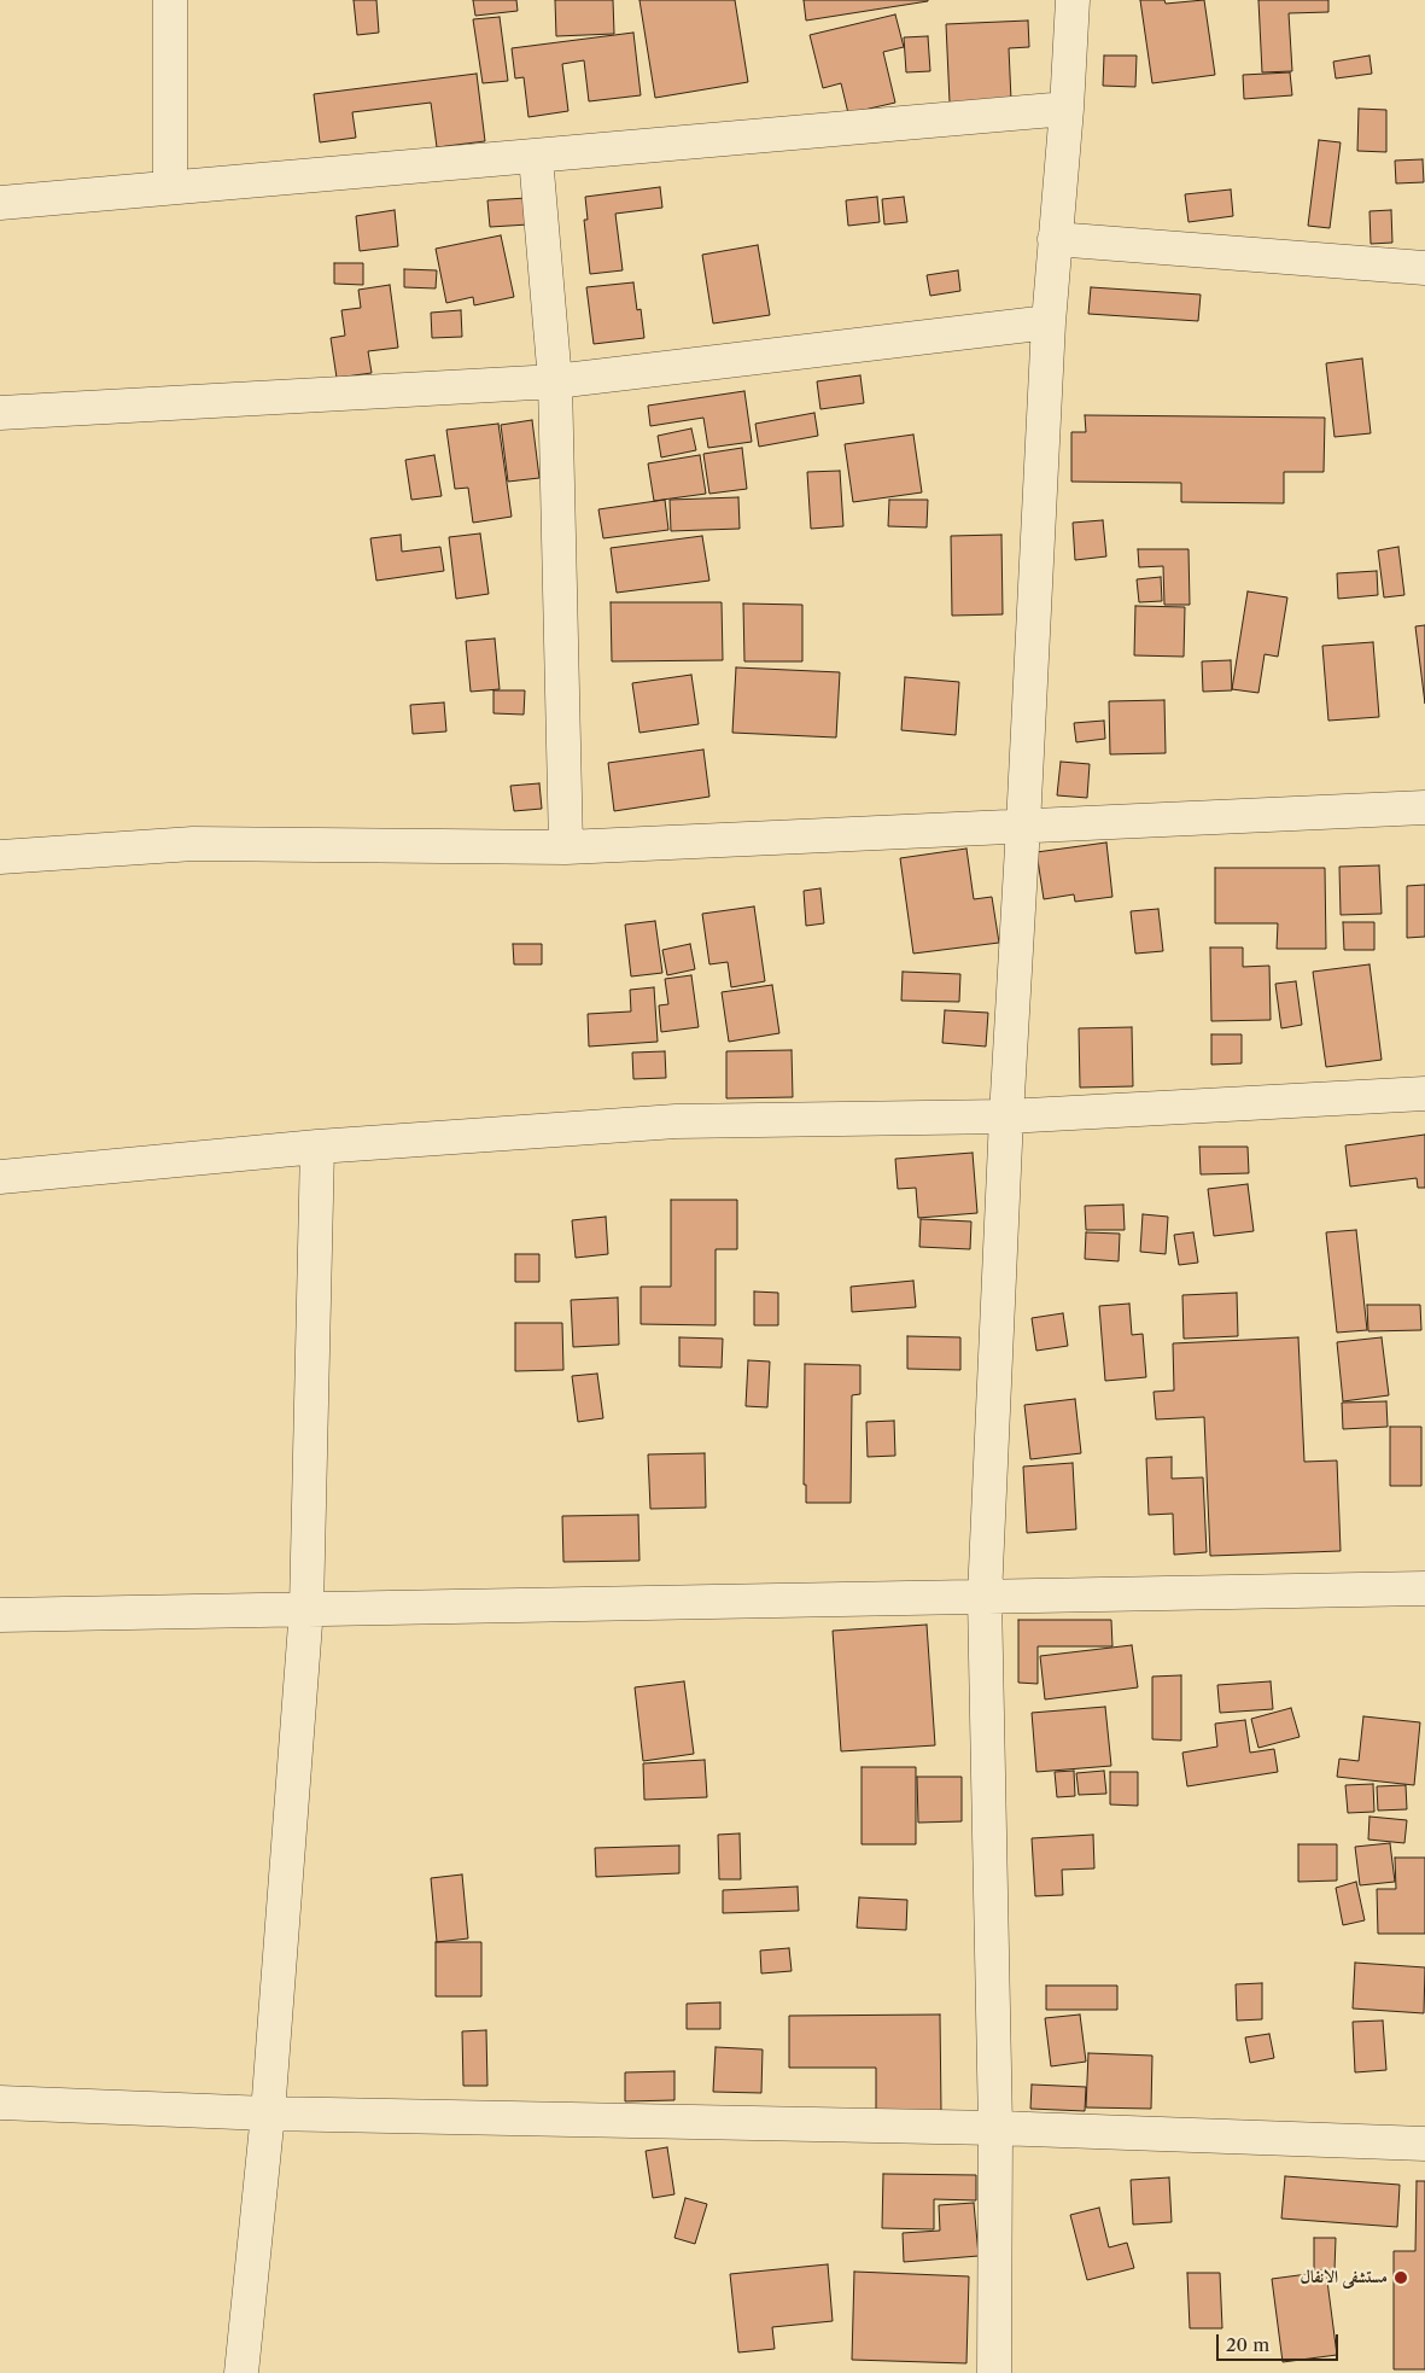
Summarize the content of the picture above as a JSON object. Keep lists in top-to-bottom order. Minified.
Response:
{"places":["مستشفى الانفال"],"scale_bar":"20 m"}
